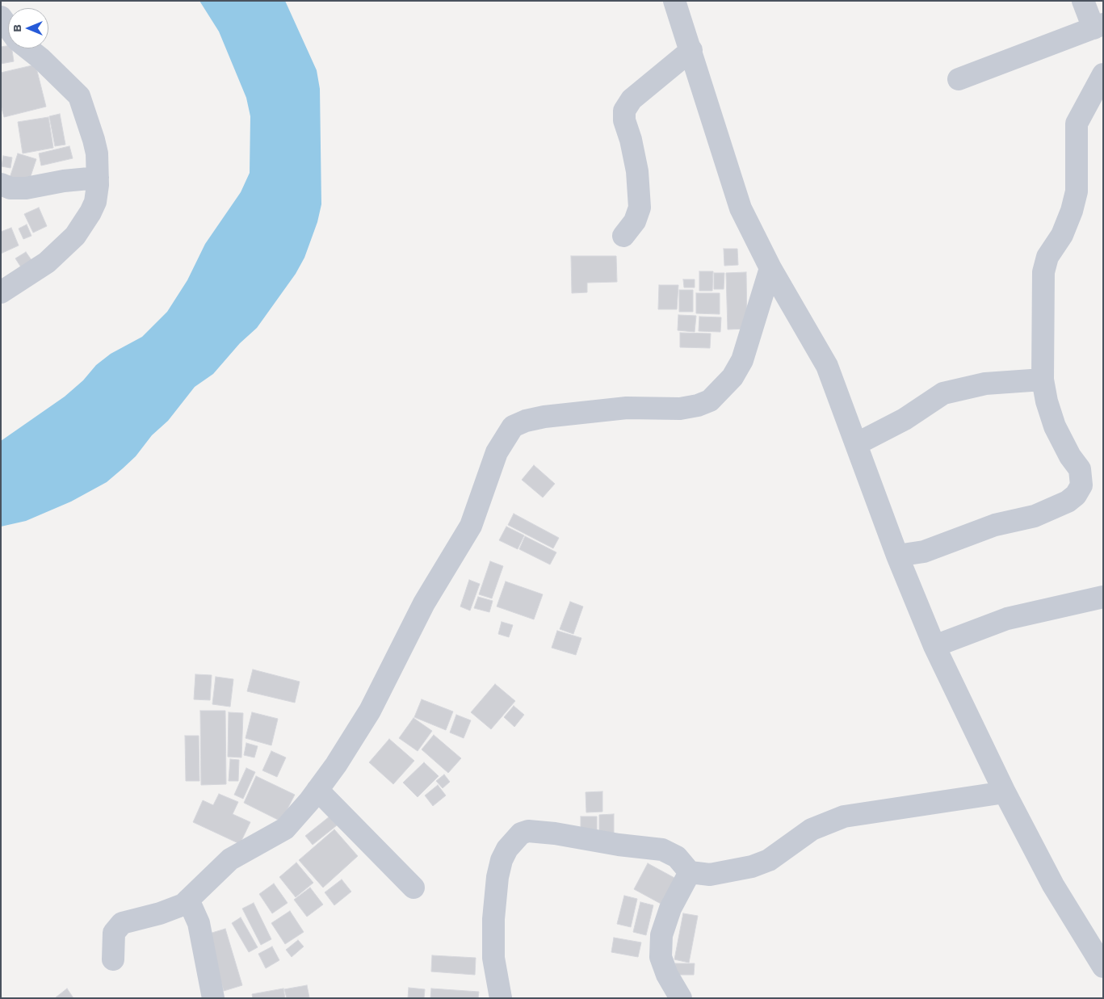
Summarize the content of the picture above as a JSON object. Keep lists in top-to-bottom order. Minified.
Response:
{"north":"left"}
